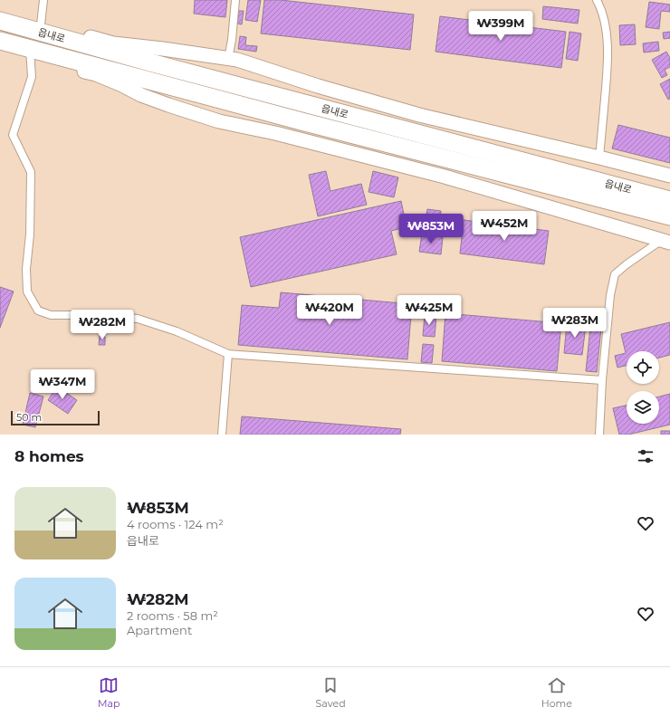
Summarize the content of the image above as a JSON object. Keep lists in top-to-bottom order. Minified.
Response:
{"streets":{"street":["읍내로"]},"scale_bar":"50 m","page":{"price":["₩399M","₩452M","₩853M","₩420M","₩425M","₩283M","₩282M","₩347M"],"scale":"50 m","heading":"8 homes","list":[{"name":"₩853M","note":"4 rooms · 124 m² · 읍내로"},{"name":"₩282M","note":"2 rooms · 58 m² · Apartment"}],"tabs":["Map","Saved","Home"]}}
